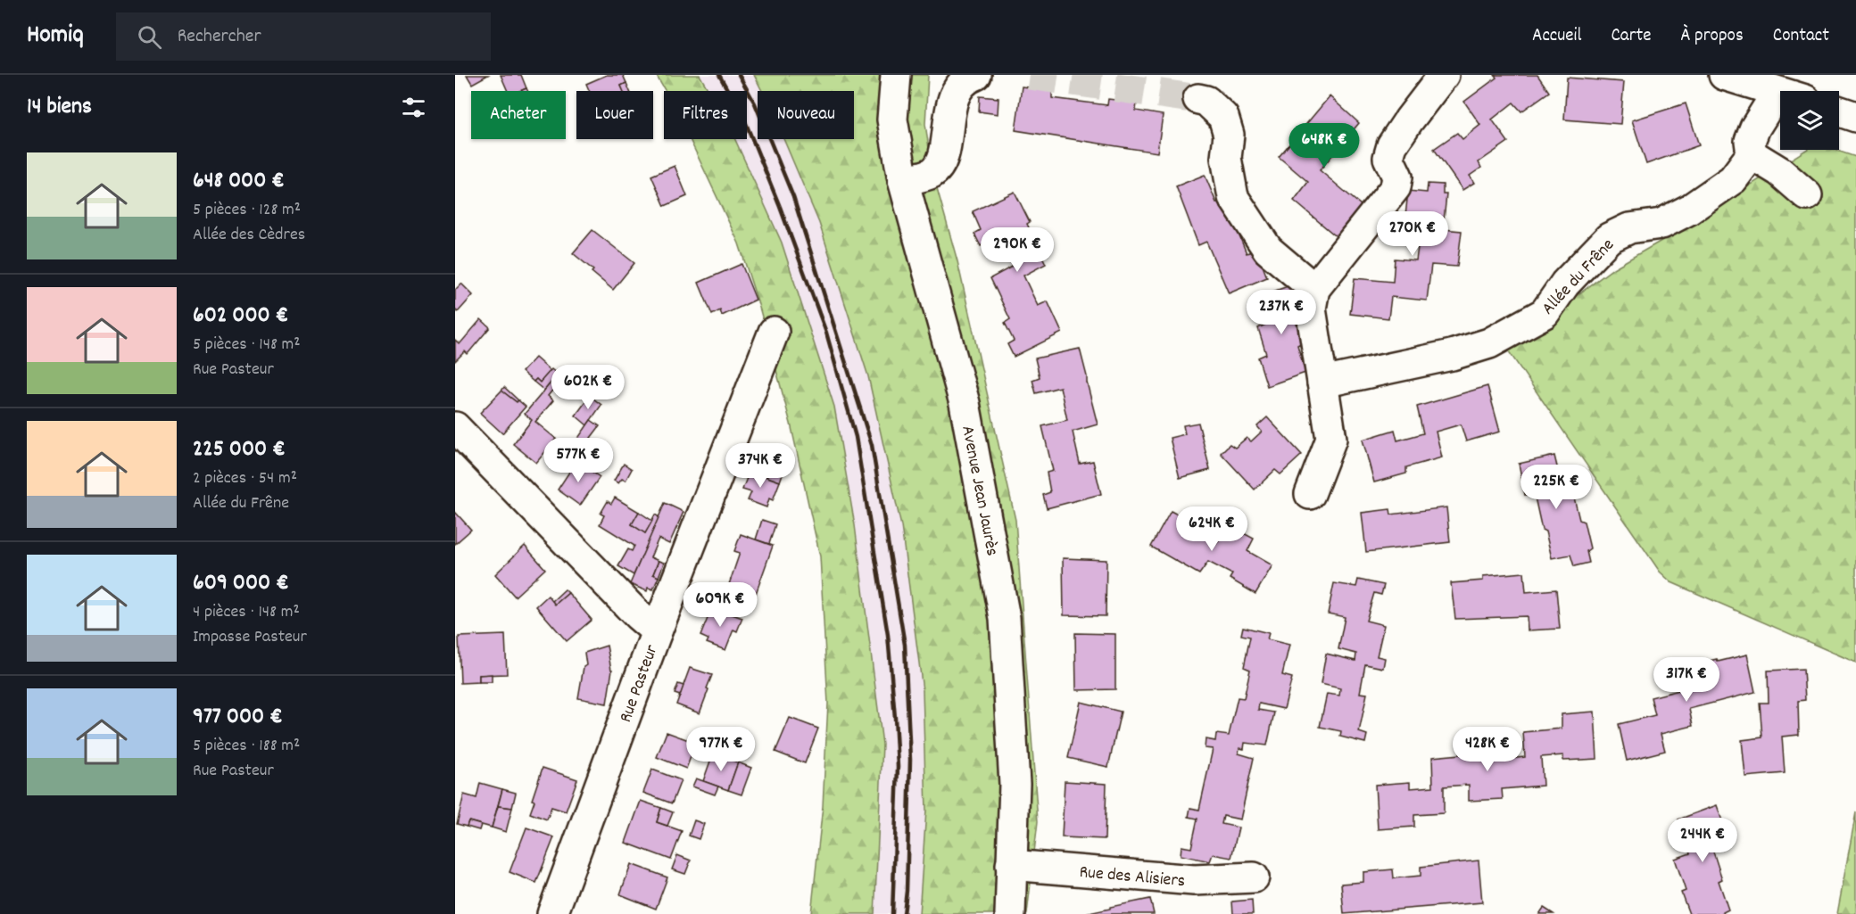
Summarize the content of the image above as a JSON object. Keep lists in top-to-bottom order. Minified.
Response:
{"streets":{"street":["Allée du Frêne","Avenue Jean Jaurès","Rue Pasteur","Rue des Alisiers"]},"crossings":[["Avenue Jean Jaurès","Rue des Alisiers"]],"page":{"header":"Homiq","search":"Rechercher","nav":["Accueil","Carte","À propos","Contact"],"heading":"14 biens","chip":["Acheter","Louer","Filtres","Nouveau"],"price":["648K €","270K €","290K €","237K €","602K €","577K €","374K €","225K €","624K €","609K €","317K €","977K €","428K €","244K €"],"list":[{"name":"648 000 €","note":"5 pièces · 128 m² · Allée des Cèdres"},{"name":"602 000 €","note":"5 pièces · 148 m² · Rue Pasteur"},{"name":"225 000 €","note":"2 pièces · 54 m² · Allée du Frêne"},{"name":"609 000 €","note":"4 pièces · 148 m² · Impasse Pasteur"},{"name":"977 000 €","note":"5 pièces · 188 m² · Rue Pasteur"}]}}
